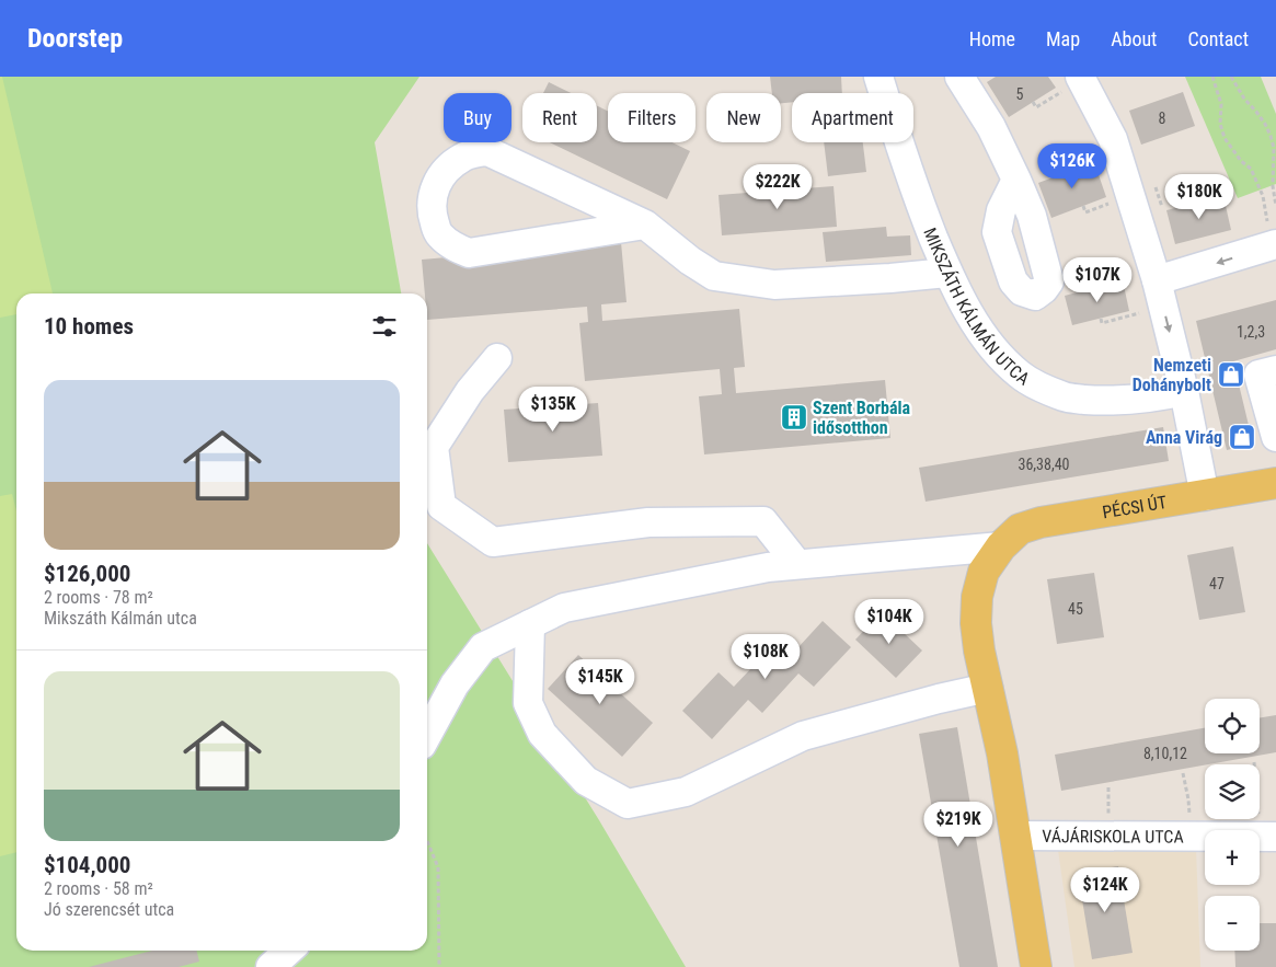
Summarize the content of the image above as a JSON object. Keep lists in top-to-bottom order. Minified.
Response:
{"streets":{"main road":["PÉCSI ÚT"],"street":["MIKSZÁTH KÁLMÁN UTCA","VÁJÁRISKOLA UTCA"]},"crossings":[["PÉCSI ÚT","VÁJÁRISKOLA UTCA"]],"places":{"shop":["Nemzeti Dohánybolt","Anna Virág"],"building":["Szent Borbála idősotthon"]},"house_numbers":["5","8","1,2,3","36,38,40","47","45","8,10,12"],"page":{"header":"Doorstep","nav":["Home","Map","About","Contact"],"chip":["Buy","Rent","Filters","New","Apartment"],"price":["$126K","$222K","$180K","$107K","$135K","$104K","$108K","$145K","$219K","$124K"],"heading":"10 homes","list":[{"name":"$126,000","note":"2 rooms · 78 m² · Mikszáth Kálmán utca"},{"name":"$104,000","note":"2 rooms · 58 m² · Jó szerencsét utca"}],"map_buttons":["+","−"]}}
